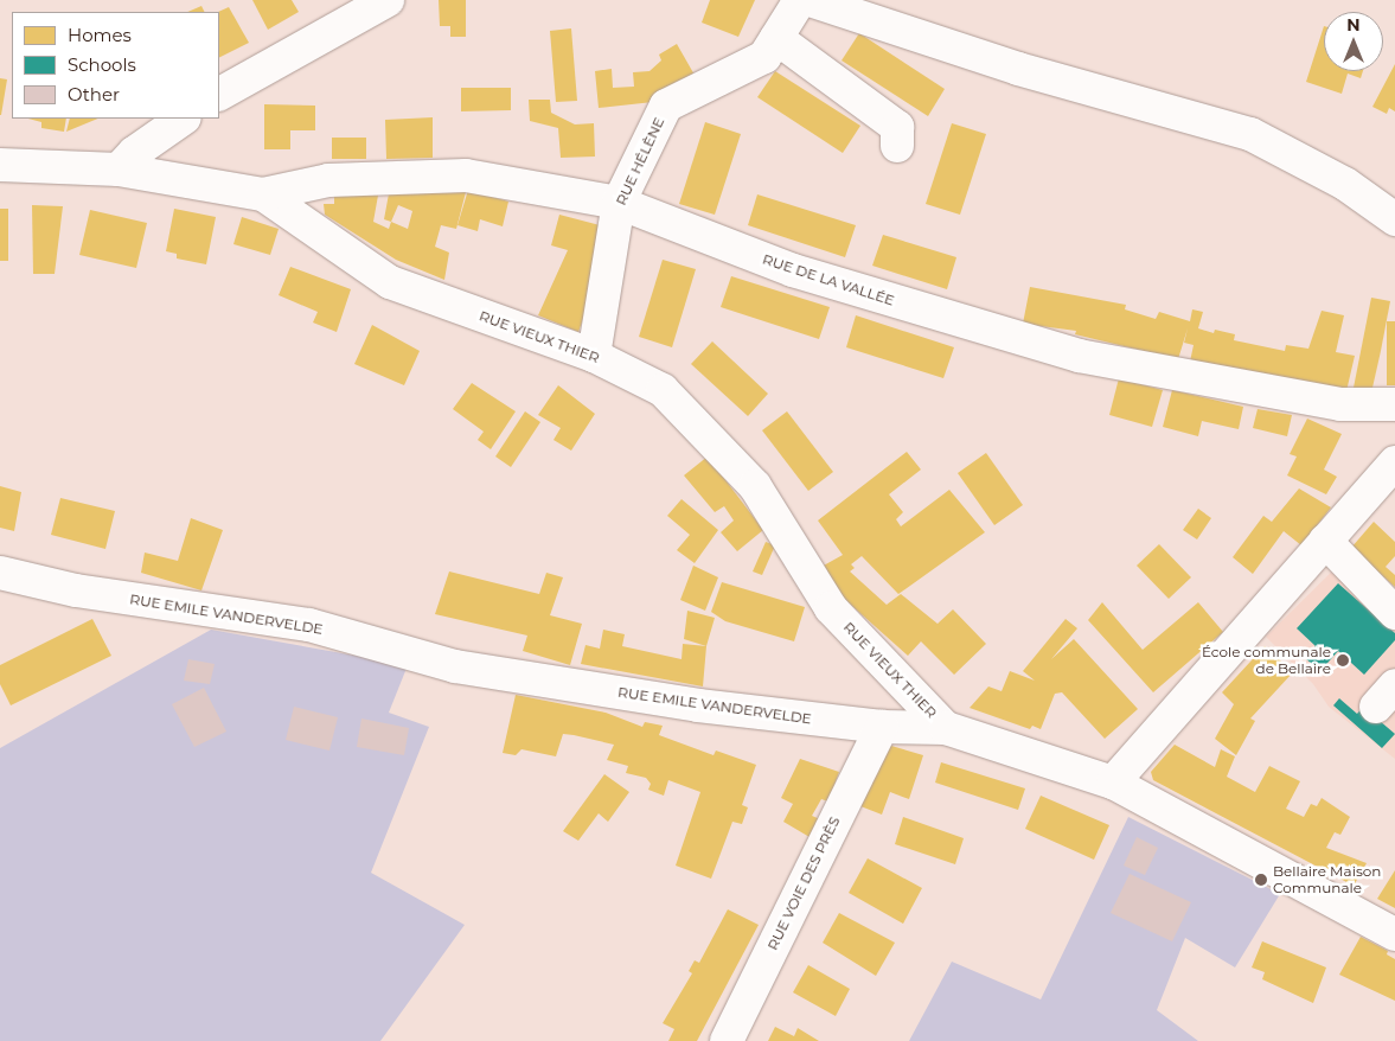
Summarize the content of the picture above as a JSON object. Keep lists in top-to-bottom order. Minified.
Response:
{"streets":{"street":["RUE HÉLÈNE","RUE DE LA VALLÉE","RUE VIEUX THIER","RUE EMILE VANDERVELDE","RUE VOIE DES PRÈS"]},"crossings":[["RUE HÉLÈNE","RUE DE LA VALLÉE"],["RUE HÉLÈNE","RUE VIEUX THIER"],["RUE DE LA VALLÉE","RUE VIEUX THIER"],["RUE VIEUX THIER","RUE EMILE VANDERVELDE"],["RUE EMILE VANDERVELDE","RUE VOIE DES PRÈS"]],"places":["École communale de Bellaire","Bellaire Maison Communale"],"legend":["Homes","Schools","Other"],"north":"top"}
